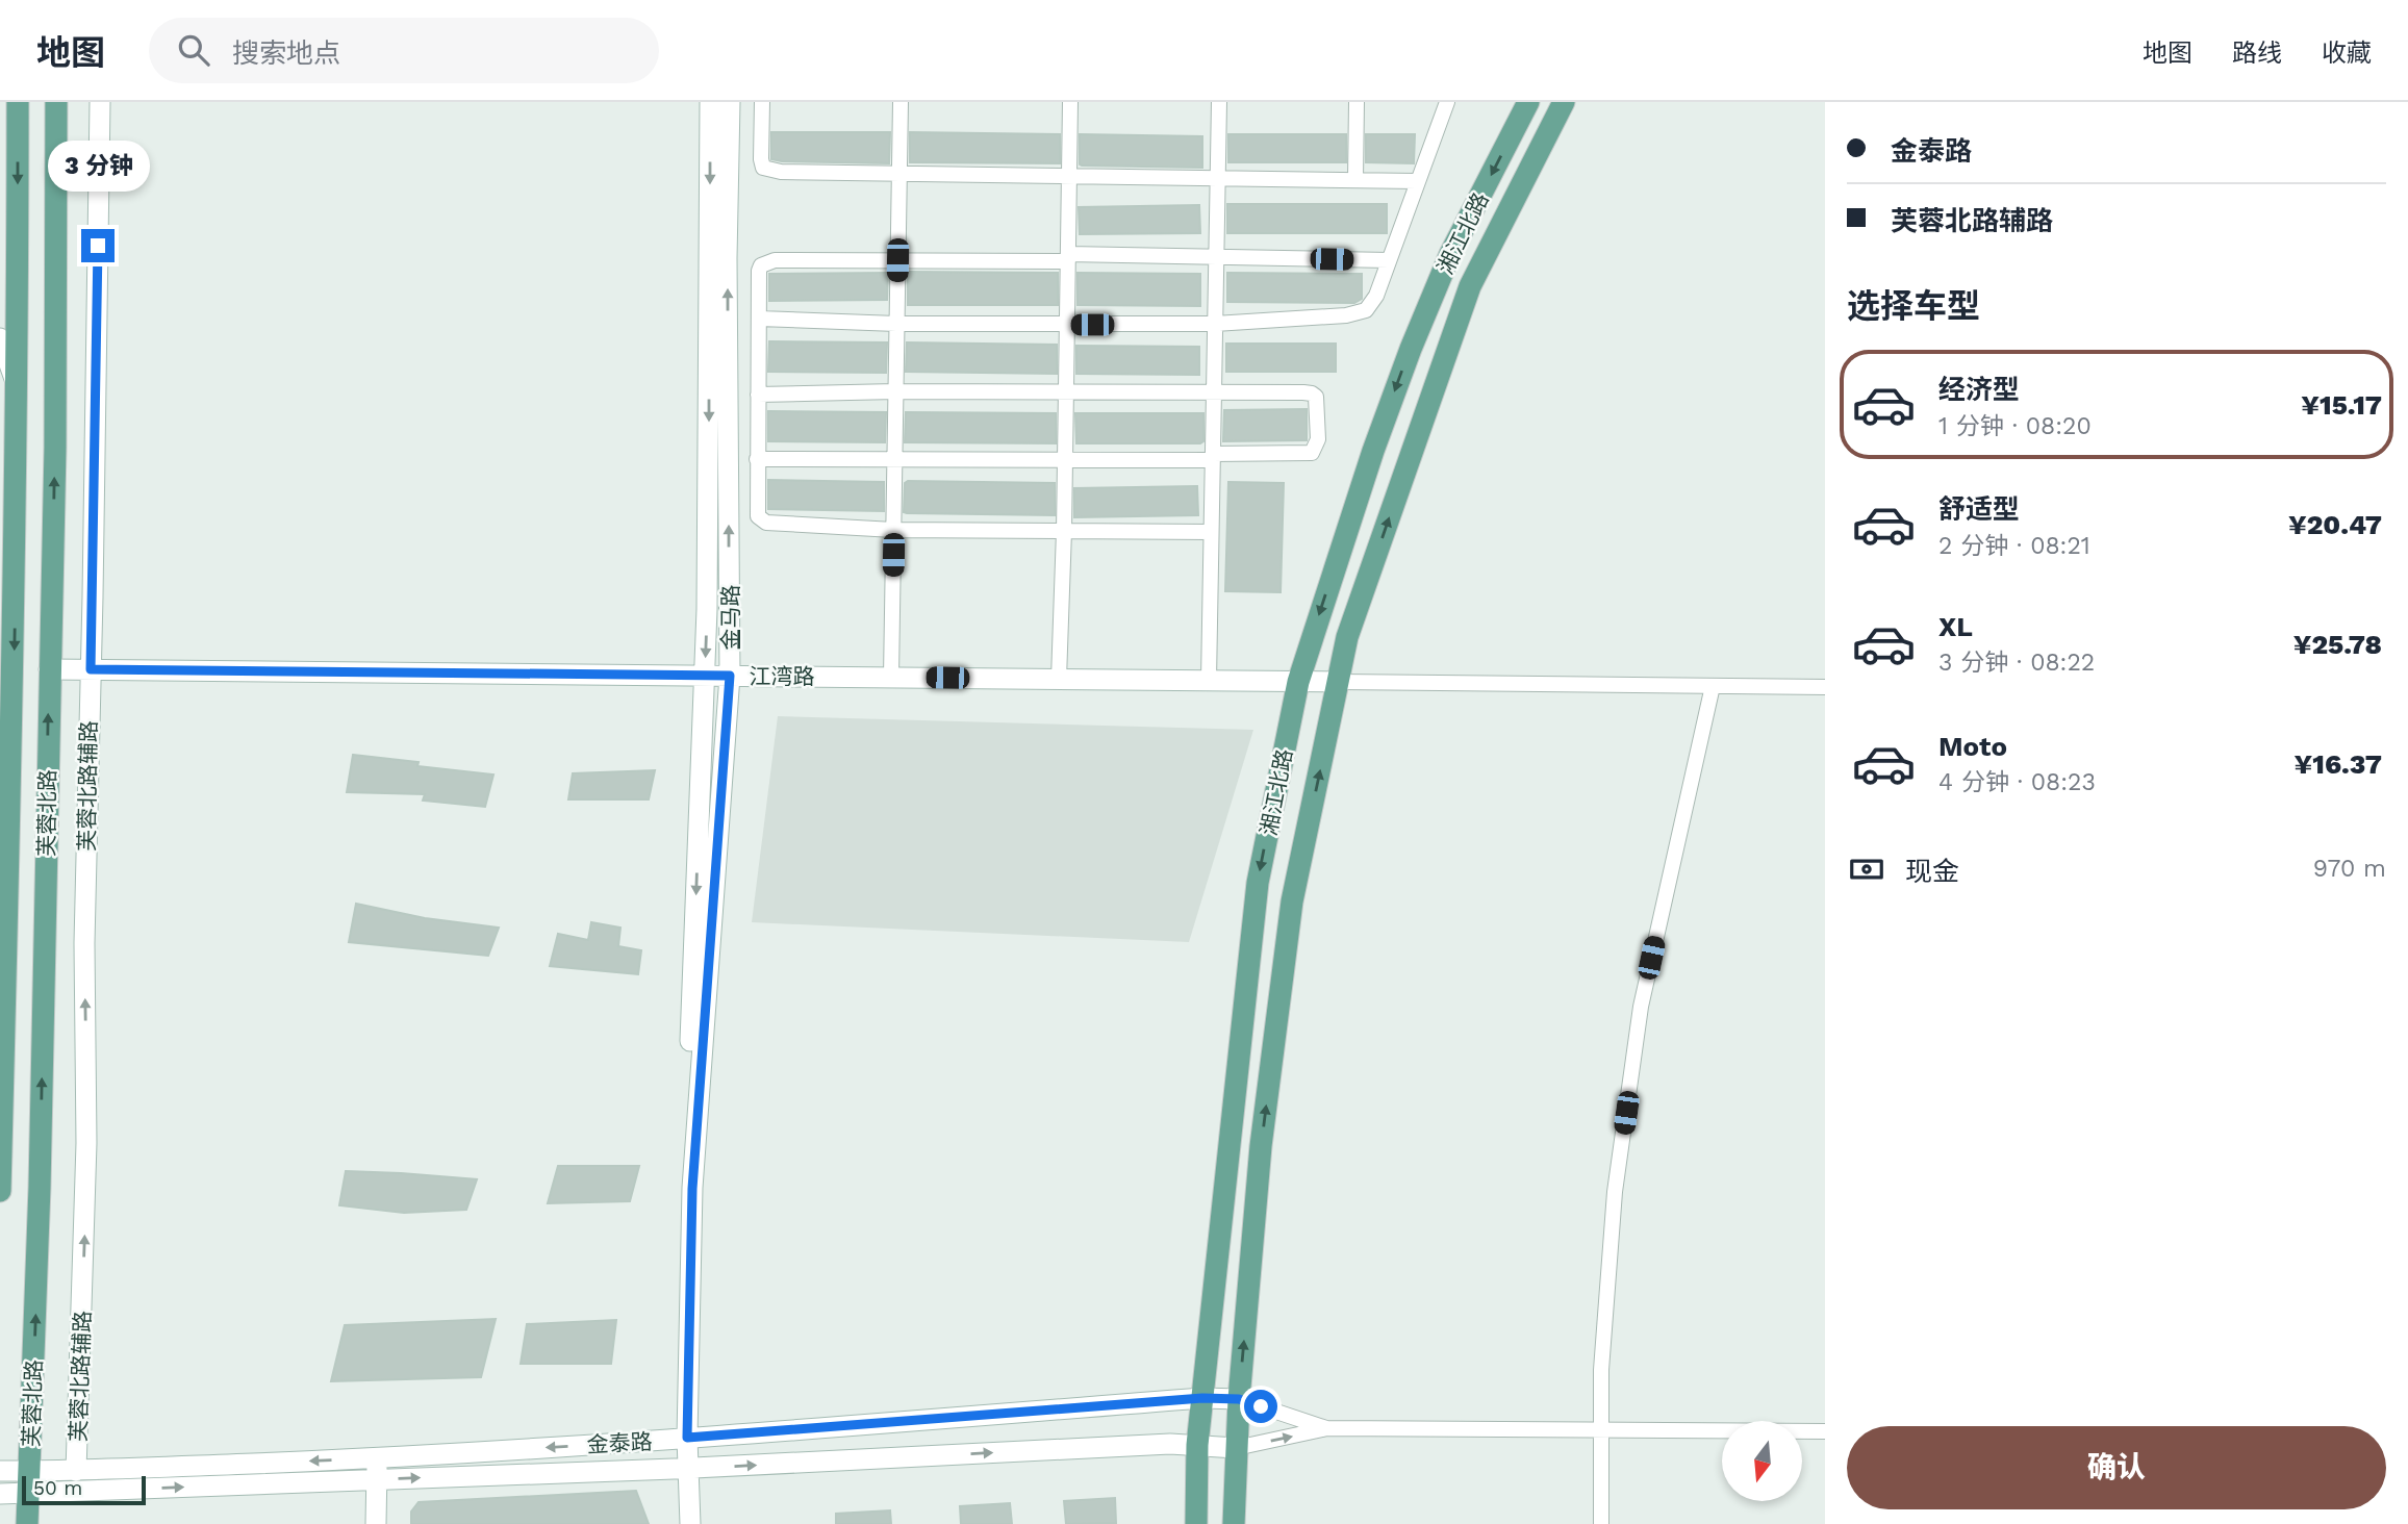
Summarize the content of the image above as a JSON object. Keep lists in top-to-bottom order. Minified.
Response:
{"streets":{"main road":["湘江北路","芙蓉北路"],"street":["金马路","江湾路","芙蓉北路辅路","金泰路"]},"crossings":[["湘江北路","江湾路"],["湘江北路","金泰路"],["金马路","江湾路"],["金马路","金泰路"],["江湾路","芙蓉北路辅路"],["江湾路","芙蓉北路"],["芙蓉北路辅路","金泰路"],["芙蓉北路","金泰路"]],"one_way":["芙蓉北路辅路"],"scale_bar":"50 m","north":"bottom","page":{"header":"地图","search":"搜索地点","nav":["地图","路线","收藏"],"banner":["金泰路","芙蓉北路辅路"],"bubble":"3 分钟","heading":"选择车型","list":[{"name":"经济型","note":"1 分钟 · 08:20","value":"¥15.17"},{"name":"舒适型","note":"2 分钟 · 08:21","value":"¥20.47"},{"name":"XL","note":"3 分钟 · 08:22","value":"¥25.78"},{"name":"Moto","note":"4 分钟 · 08:23","value":"¥16.37"}],"pay":["现金","970 m"],"buttons":"确认","scale":"50 m"}}
